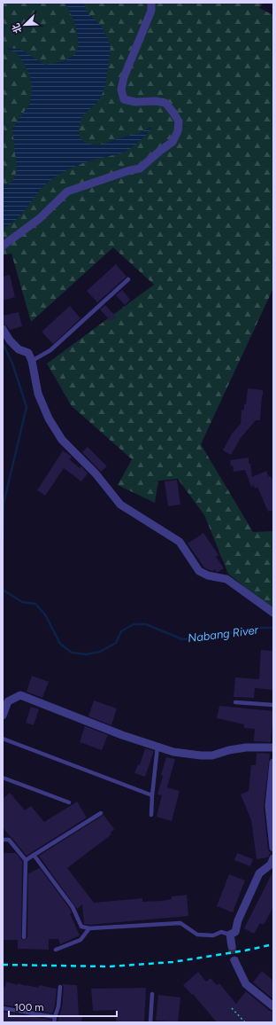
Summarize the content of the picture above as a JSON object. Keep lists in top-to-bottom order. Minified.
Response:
{"water":["Nabang River"],"scale_bar":"100 m","north":"bottom left"}
